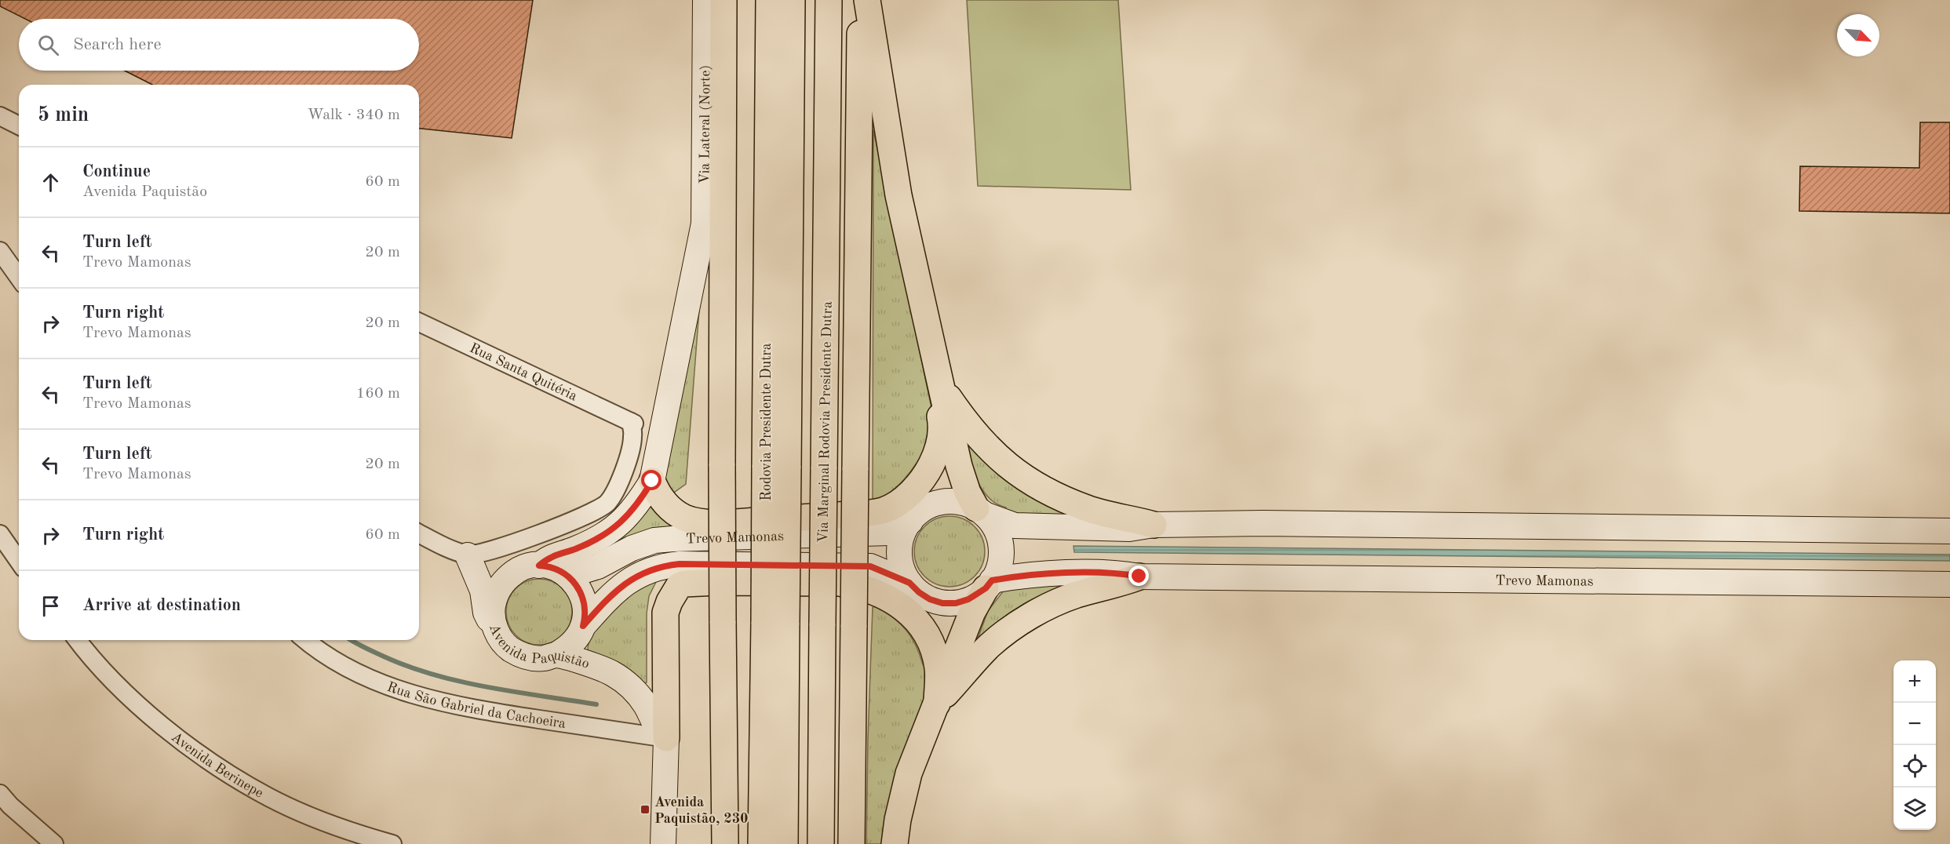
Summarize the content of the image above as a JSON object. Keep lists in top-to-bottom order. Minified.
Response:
{"streets":{"highway":["Rodovia Presidente Dutra","Via Marginal Rodovia Presidente Dutra"],"main road":["Via Lateral (Norte)","Trevo Mamonas","Avenida Paquistão"],"street":["Rua Santa Quitéria","Rua São Gabriel da Cachoeira","Avenida Berinepe"]},"crossings":[["Via Lateral (Norte)","Avenida Paquistão"],["Trevo Mamonas","Avenida Paquistão"],["Avenida Paquistão","Rua São Gabriel da Cachoeira"]],"places":{"transit":["Avenida Paquistão, 230"]},"north":"bottom right","page":{"search":"Search here","heading":["5 min","Walk · 340 m"],"list":[["Continue","Avenida Paquistão","60 m"],["Turn left","Trevo Mamonas","20 m"],["Turn right","Trevo Mamonas","20 m"],["Turn left","Trevo Mamonas","160 m"],["Turn left","Trevo Mamonas","20 m"],["Turn right","60 m"],"Arrive at destination"],"map_buttons":["+","−"]}}
